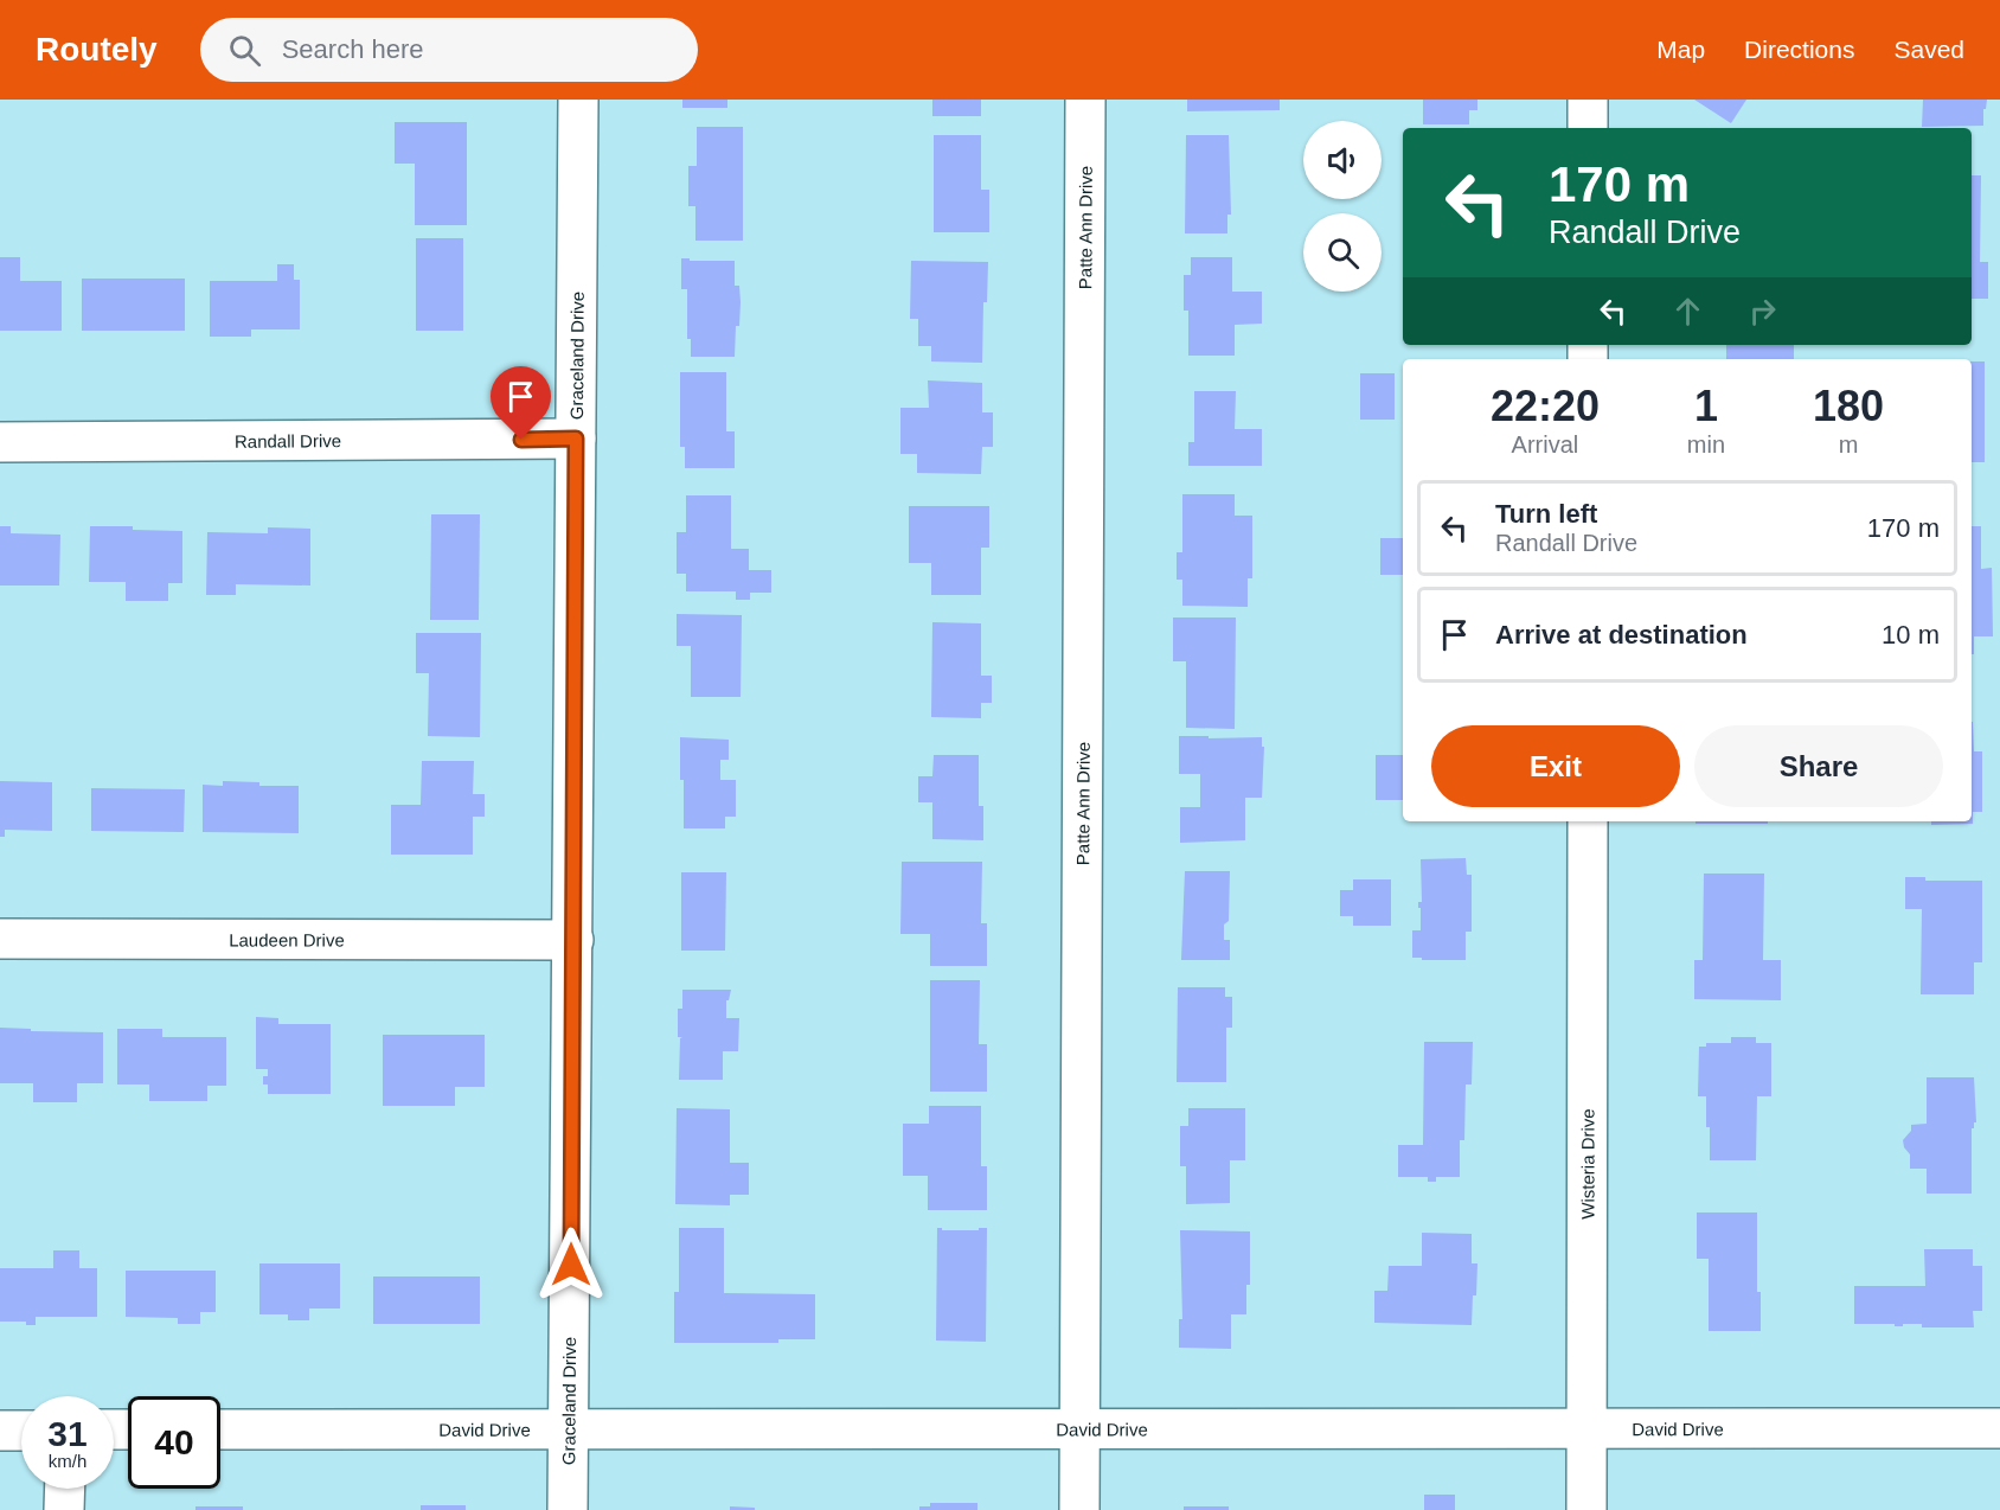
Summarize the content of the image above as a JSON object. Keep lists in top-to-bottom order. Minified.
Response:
{"streets":{"street":["Patte Ann Drive","Graceland Drive","Randall Drive","Laudeen Drive","Wisteria Drive","David Drive"]},"crossings":[["Patte Ann Drive","David Drive"],["Graceland Drive","Randall Drive"],["Graceland Drive","Laudeen Drive"],["Graceland Drive","David Drive"],["Wisteria Drive","David Drive"]],"page":{"header":"Routely","search":"Search here","nav":["Map","Directions","Saved"],"turn":["170 m","Randall Drive"],"eta":["22:20","Arrival","1","min","180","m"],"list":[{"name":"Turn left","note":"Randall Drive","value":"170 m"},{"name":"Arrive at destination","value":"10 m"}],"buttons":["Exit","Share"],"speed":"31 km/h","limit":"40"}}
